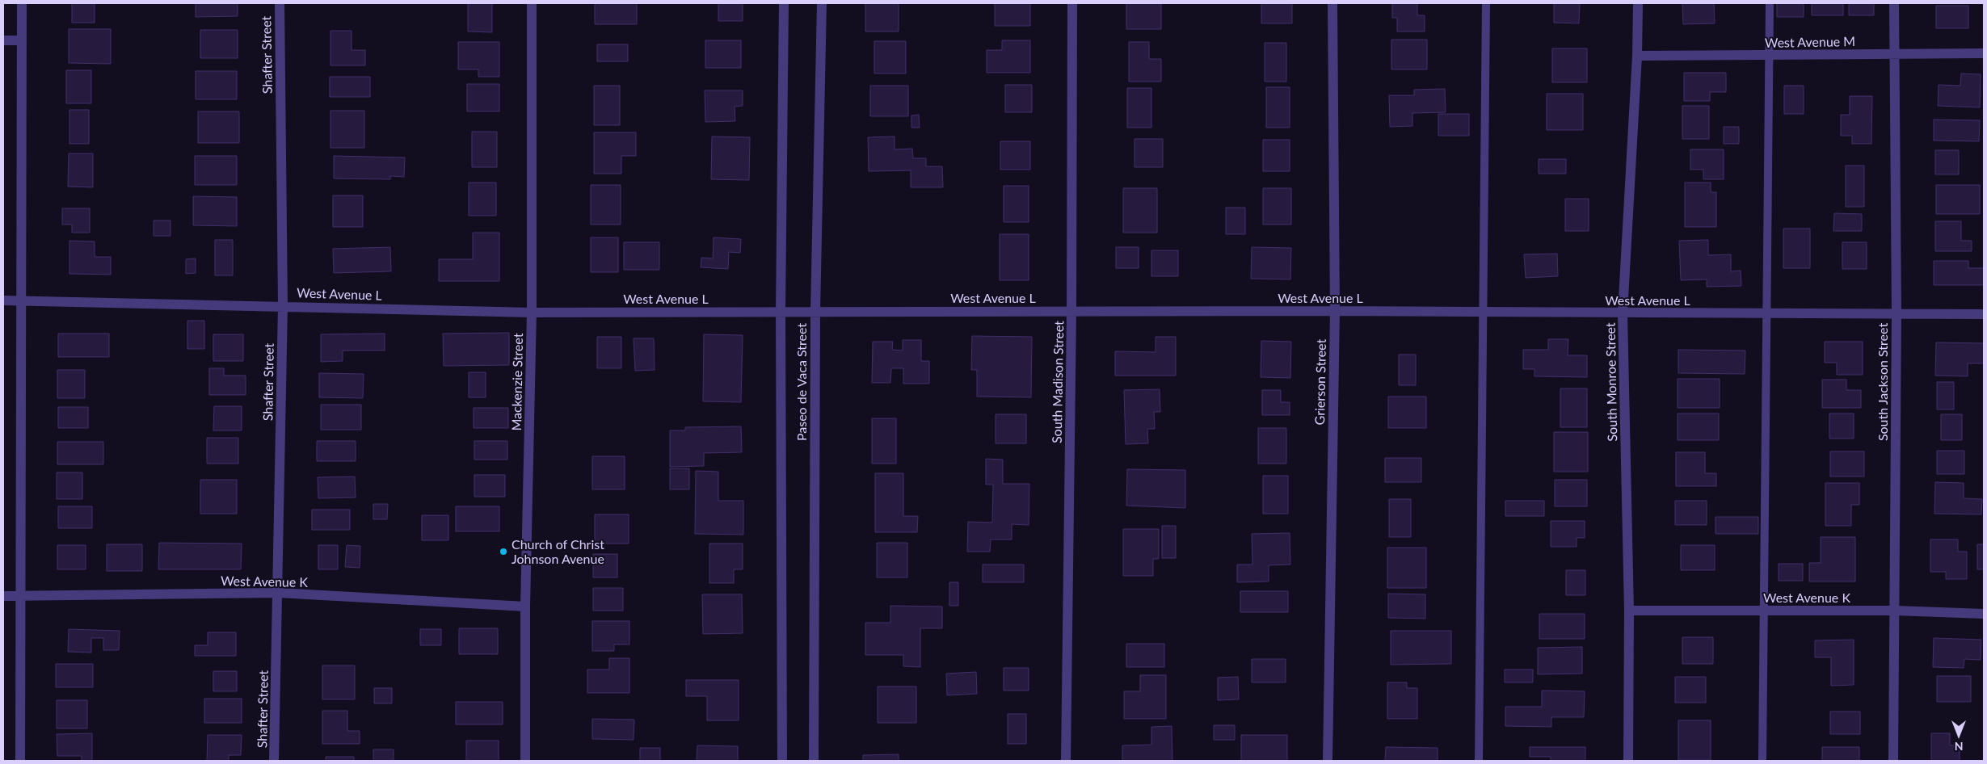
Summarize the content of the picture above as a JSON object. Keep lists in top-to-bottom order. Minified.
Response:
{"streets":{"street":["West Avenue M","Shafter Street","West Avenue L","Mackenzie Street","Paseo de Vaca Street","South Madison Street","Grierson Street","South Monroe Street","South Jackson Street","West Avenue K"]},"crossings":[["West Avenue M","South Monroe Street"],["West Avenue M","South Jackson Street"],["Shafter Street","West Avenue L"],["Shafter Street","West Avenue K"],["West Avenue L","Mackenzie Street"],["West Avenue L","Paseo de Vaca Street"],["West Avenue L","South Madison Street"],["West Avenue L","Grierson Street"],["West Avenue L","South Monroe Street"],["West Avenue L","South Jackson Street"],["Mackenzie Street","West Avenue K"],["South Monroe Street","West Avenue K"],["South Jackson Street","West Avenue K"]],"places":["Church of Christ Johnson Avenue"],"north":"bottom"}
